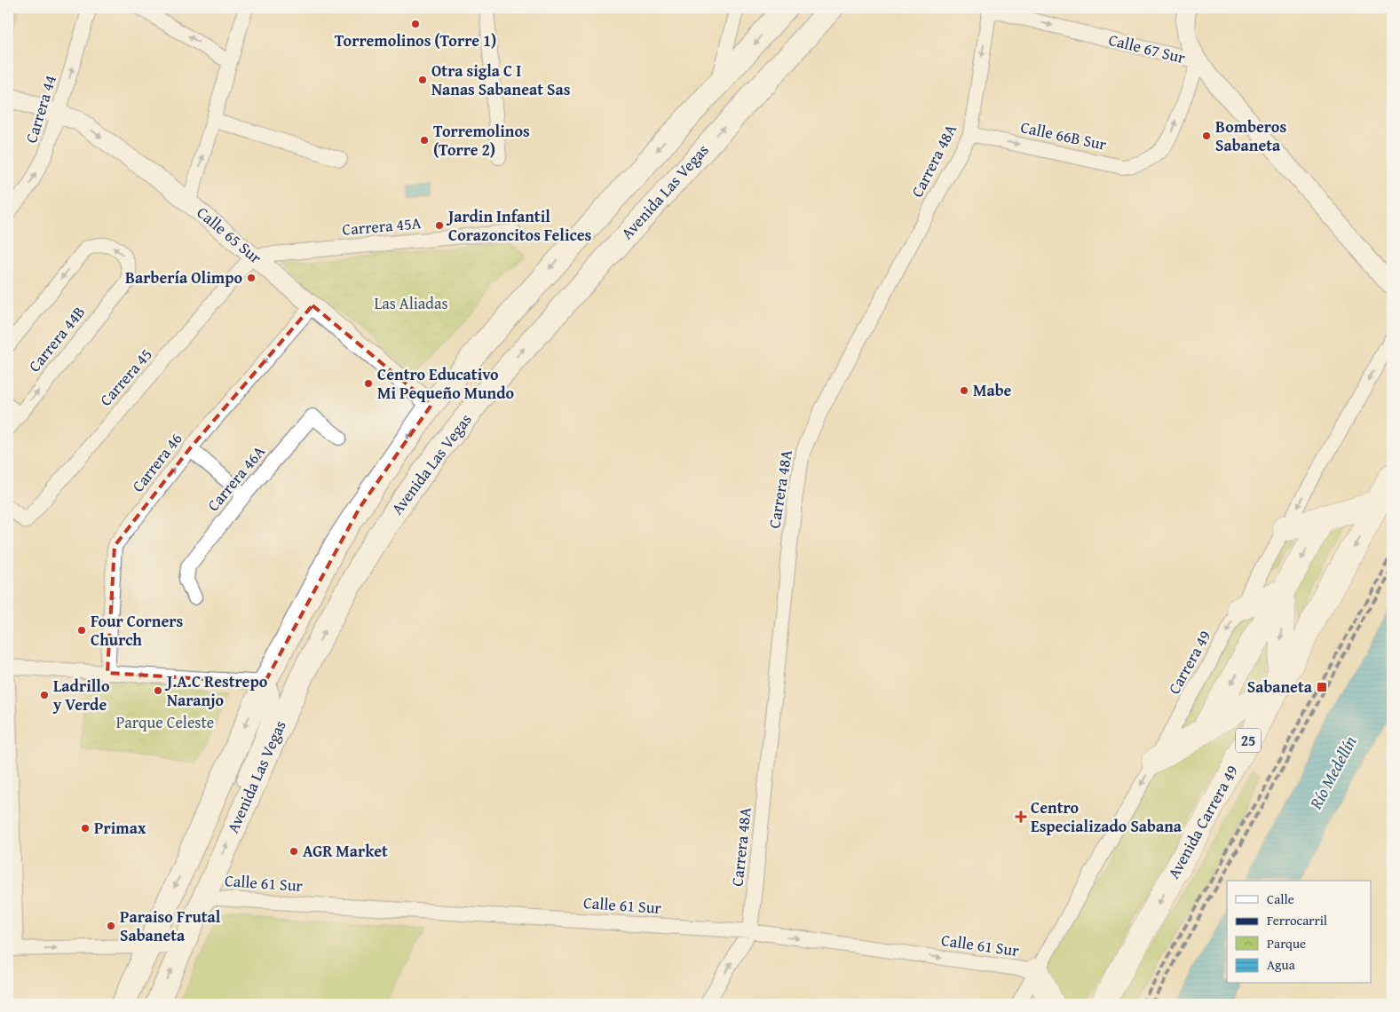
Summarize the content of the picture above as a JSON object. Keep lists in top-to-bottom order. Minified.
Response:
{"streets":{"highway":["25","Avenida Carrera 49"],"main road":["Avenida Las Vegas"],"street":["Calle 67 Sur","Carrera 44","Calle 66B Sur","Carrera 48A","Carrera 45A","Calle 65 Sur","Carrera 44B","Carrera 45","Carrera 46","Carrera 46A","Carrera 49","Calle 61 Sur"]},"crossings":[["Calle 67 Sur","Calle 66B Sur"],["Calle 67 Sur","Carrera 48A"],["Carrera 44","Calle 65 Sur"],["Calle 66B Sur","Carrera 48A"],["Carrera 48A","Calle 61 Sur"],["Avenida Las Vegas","Calle 65 Sur"],["Avenida Las Vegas","Calle 61 Sur"],["Carrera 45A","Calle 65 Sur"],["Carrera 45A","Carrera 45"],["Calle 65 Sur","Carrera 45"],["Calle 65 Sur","Carrera 46"],["Carrera 49","Calle 61 Sur"]],"one_way":["Calle 67 Sur","Carrera 44","Calle 66B Sur","Carrera 46","Carrera 49"],"water":["Río Medellín"],"parks":["Las Aliadas","Parque Celeste"],"places":{"other":["Torremolinos (Torre 1)","Otra sigla C I Nanas Sabaneat Sas","Bomberos Sabaneta","Torremolinos (Torre 2)","Jardin Infantil Corazoncitos Felices","Barbería Olimpo","Centro Educativo Mi Pequeño Mundo","Mabe","Four Corners Church","J.A.C Restrepo Naranjo","Ladrillo y Verde","Primax","AGR Market","Paraiso Frutal Sabaneta"],"transit":["Sabaneta"],"health":["Centro Especializado Sabana"]},"legend":["Calle","Ferrocarril","Parque","Agua"]}
